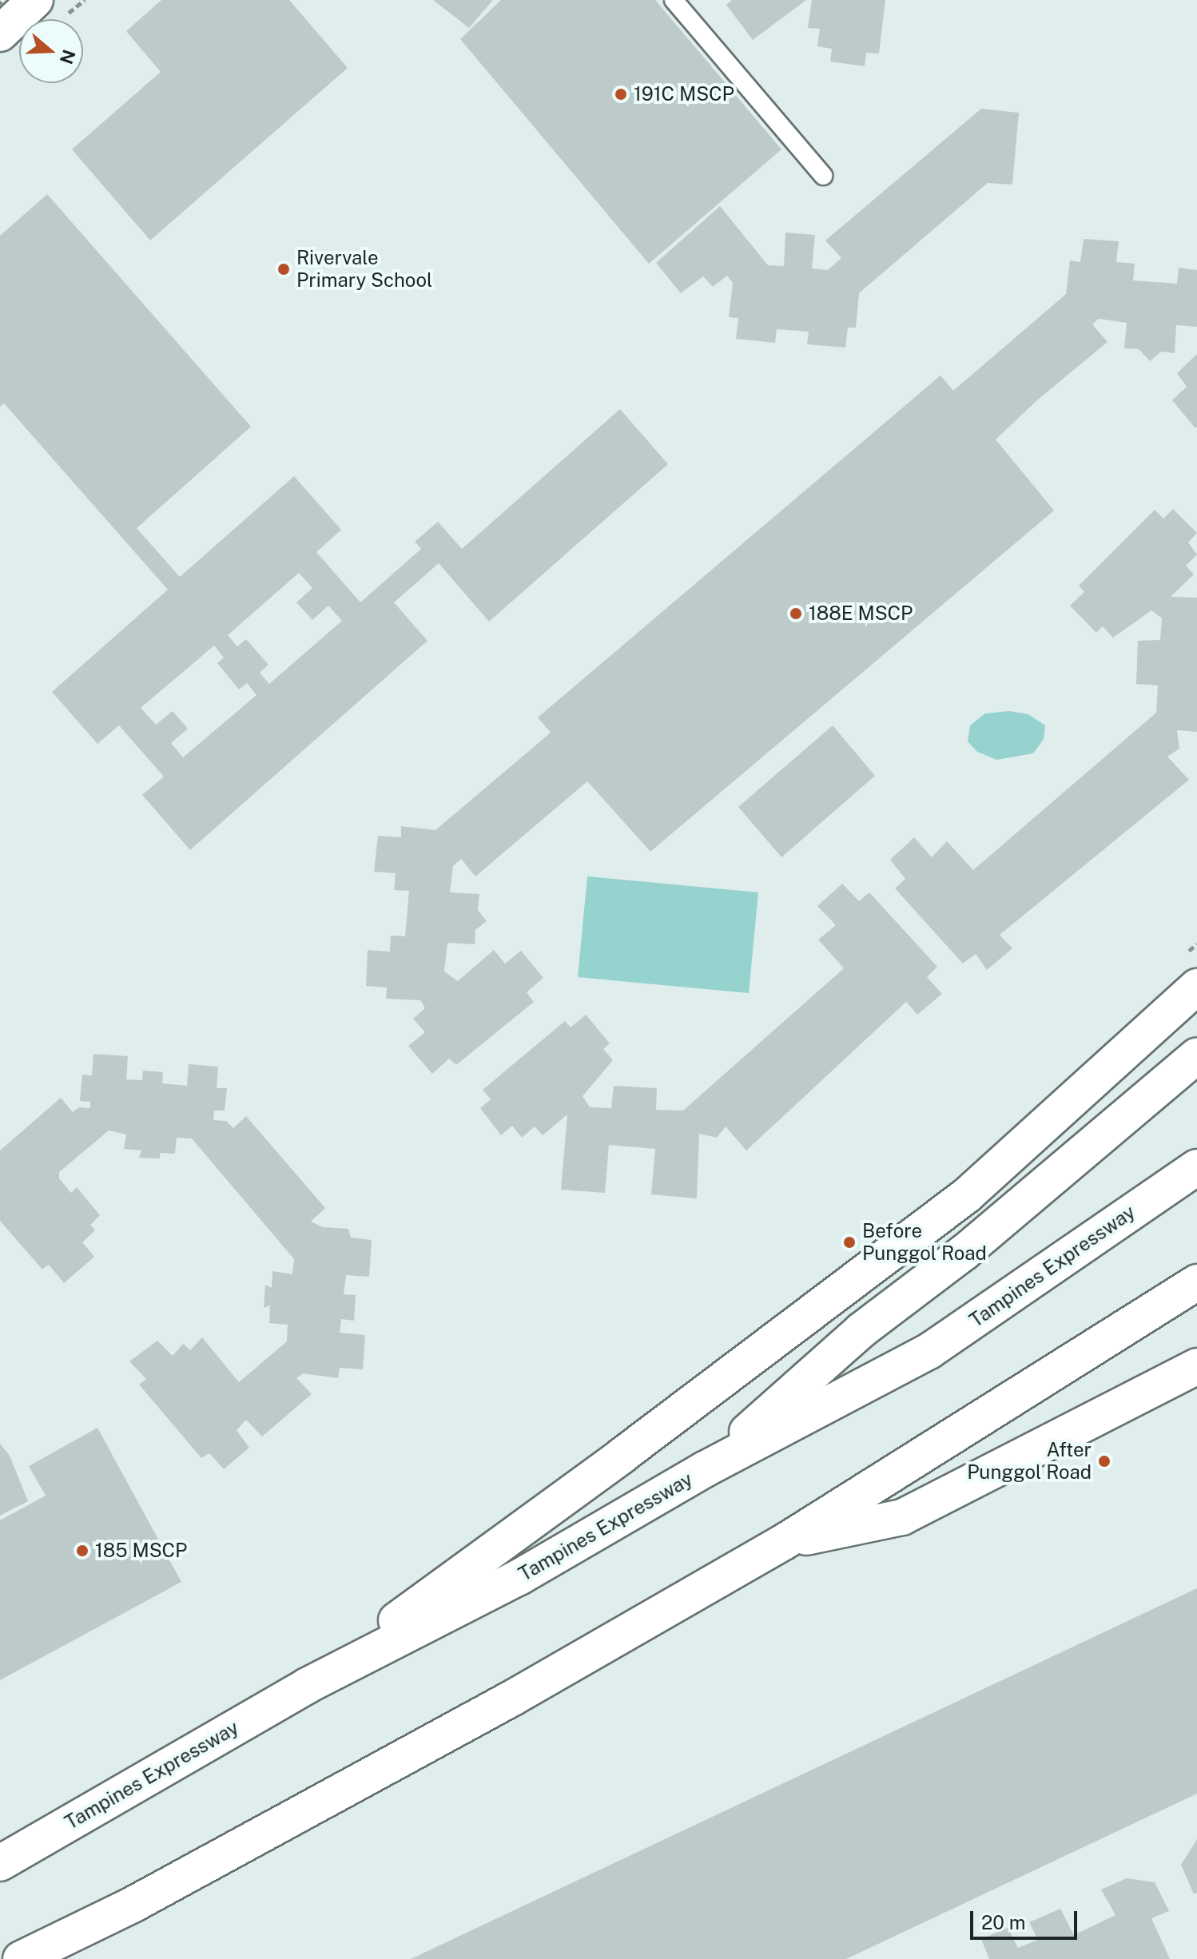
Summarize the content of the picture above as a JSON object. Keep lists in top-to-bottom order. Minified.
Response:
{"streets":{"main road":["Tampines Expressway"]},"places":["191C MSCP","Rivervale Primary School","188E MSCP","Before Punggol Road","After Punggol Road","185 MSCP"],"scale_bar":"20 m","north":"right"}
